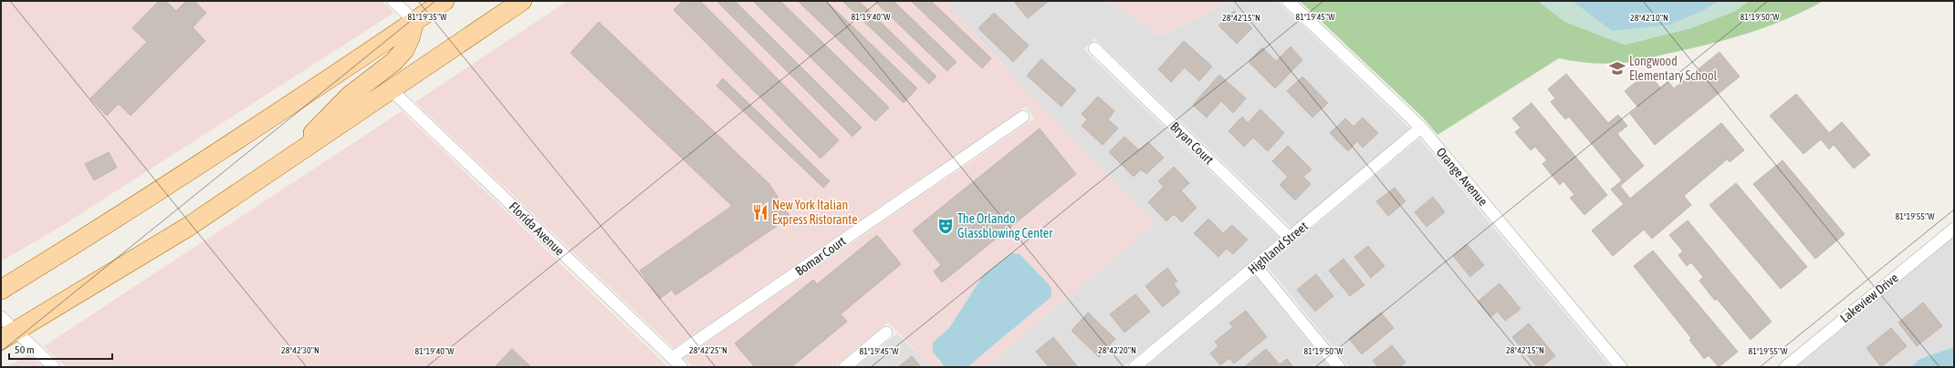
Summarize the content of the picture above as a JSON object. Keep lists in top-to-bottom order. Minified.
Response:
{"streets":{"street":["Bryan Court","Orange Avenue","Florida Avenue","Highland Street","Bomar Court","Lakeview Drive"]},"crossings":[["Bryan Court","Highland Street"],["Orange Avenue","Highland Street"],["Florida Avenue","Bomar Court"]],"places":{"school or university":["Longwood Elementary School"],"restaurant":["New York Italian Express Ristorante"],"theatre":["The Orlando Glassblowing Center"]},"scale_bar":"50 m","coordinates":["81°19'35\"W","81°19'40\"W","81°19'45\"W","81°19'50\"W","28°42'15\"N","28°42'10\"N","81°19'55\"W","28°42'30\"N","28°42'25\"N","28°42'20\"N"]}
